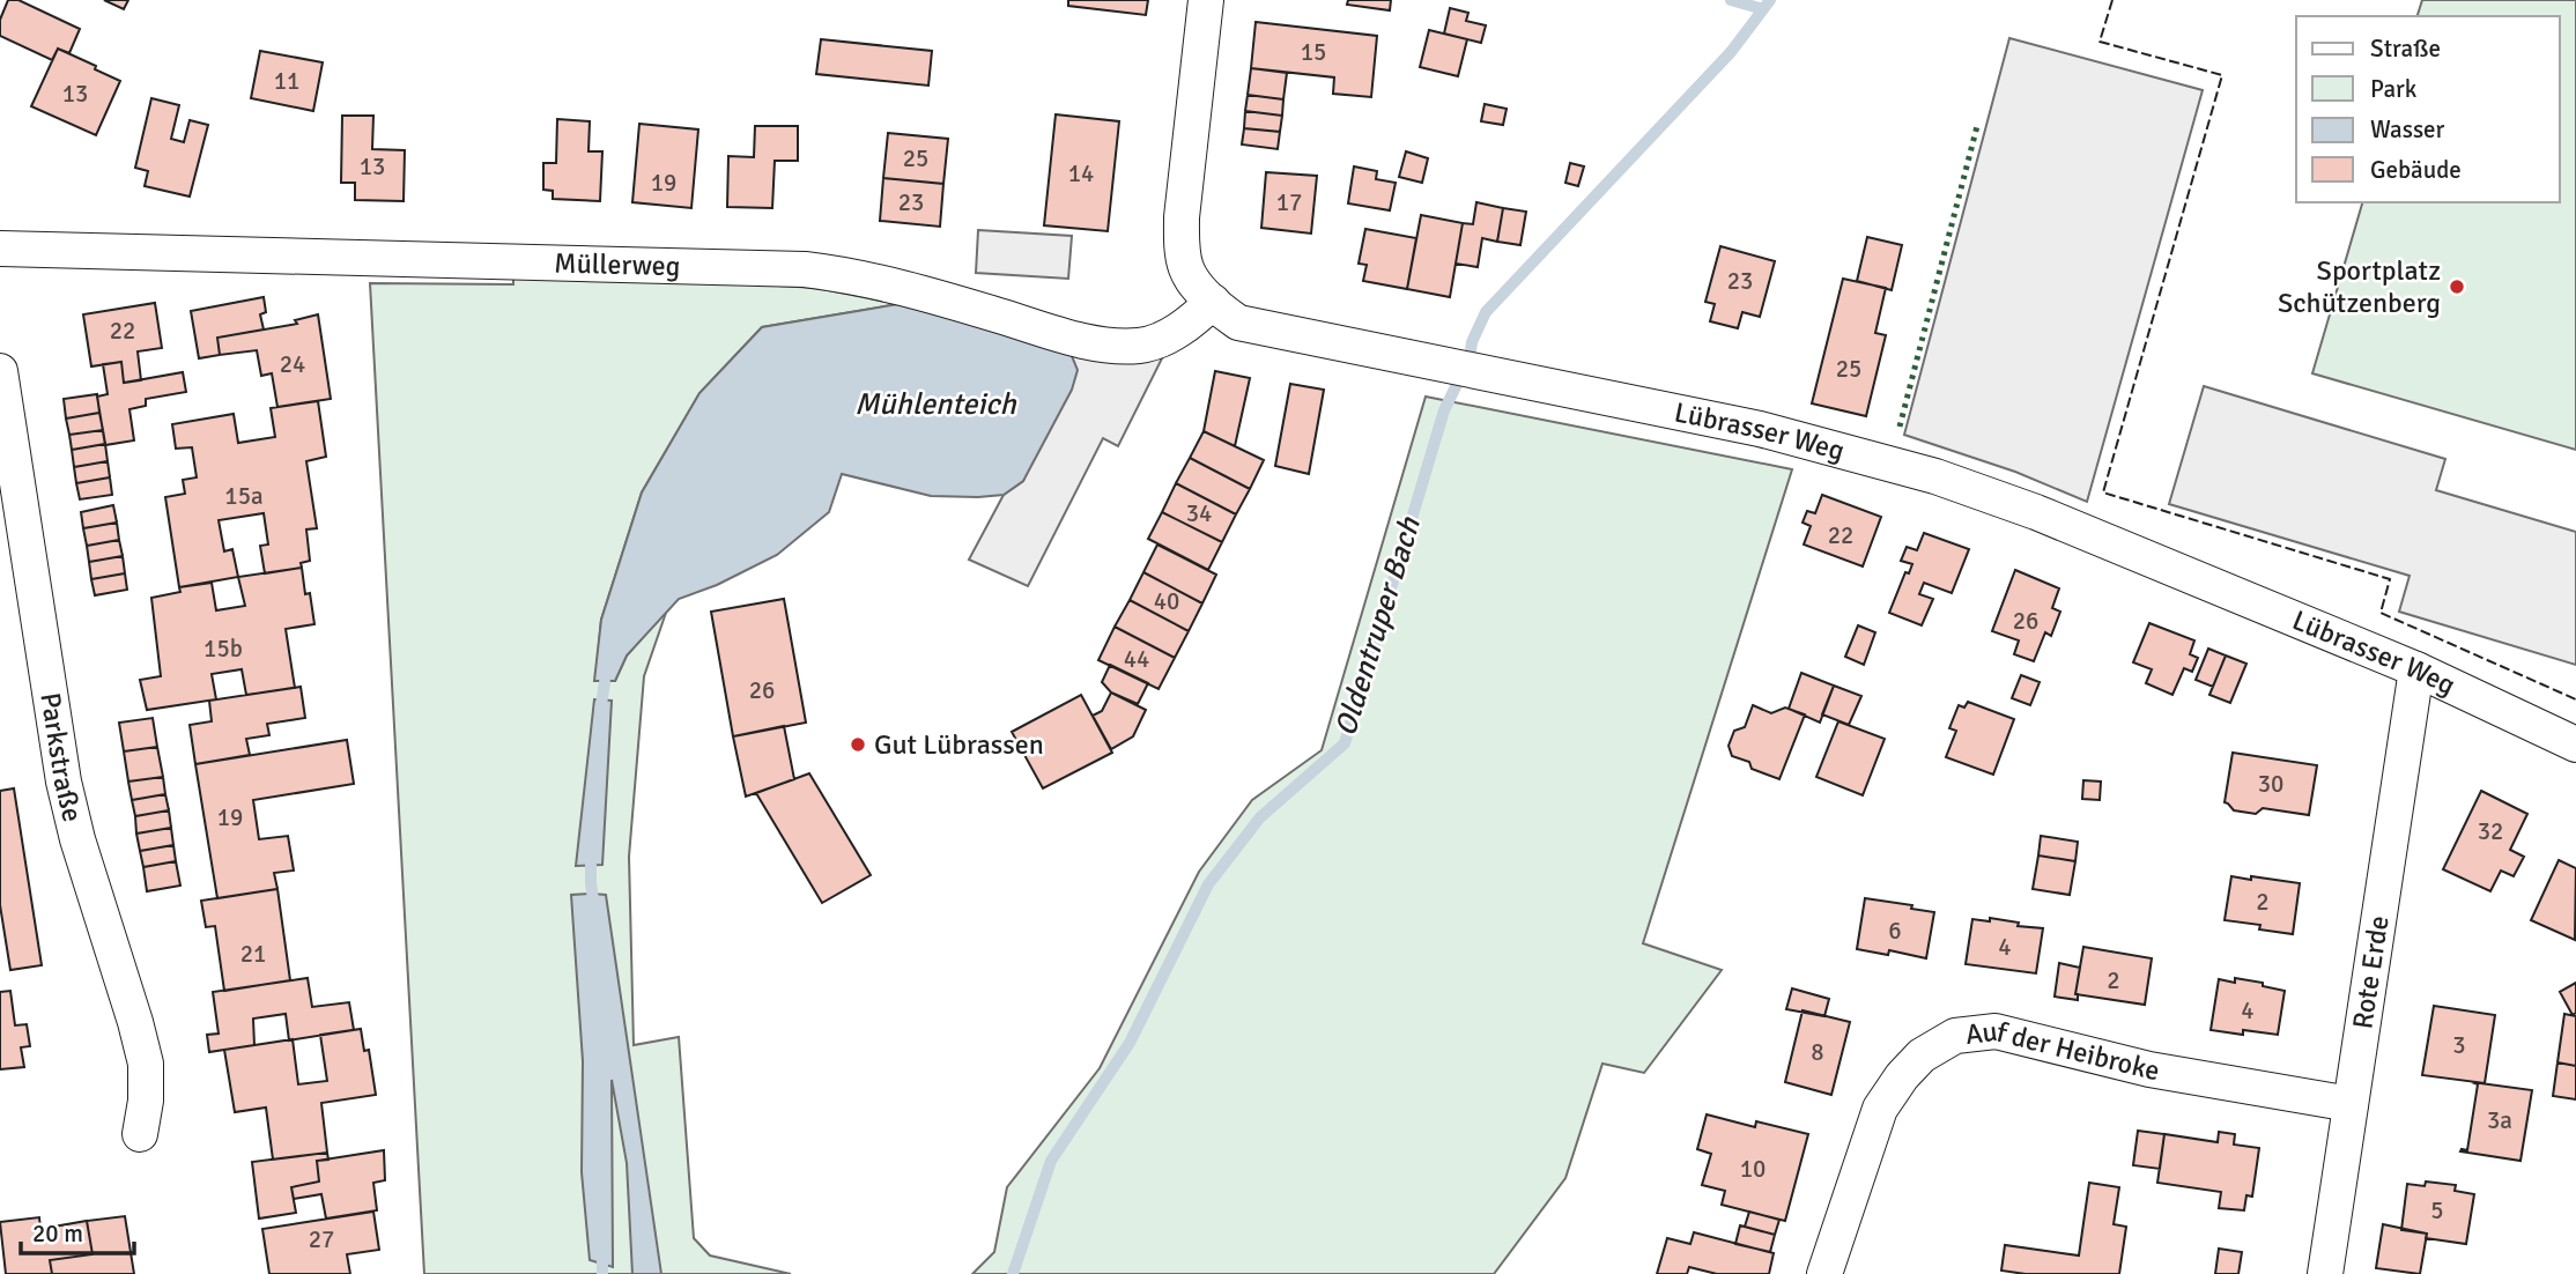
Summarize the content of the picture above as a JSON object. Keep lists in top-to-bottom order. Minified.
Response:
{"streets":{"street":["Müllerweg","Lübrasser Weg","Parkstraße","Rote Erde","Auf der Heibroke"]},"crossings":[["Müllerweg","Lübrasser Weg"],["Lübrasser Weg","Rote Erde"],["Rote Erde","Auf der Heibroke"]],"water":["Mühlenteich","Oldentruper Bach"],"places":["Sportplatz Schützenberg","Gut Lübrassen"],"house_numbers":["15","11","13","25","13","14","19","23","17","23","22","24","25","15a","34","22","40","26","15b","44","26","30","19","32","2","6","4","21","2","4","3","8","3a","10","5","27"],"legend":["Straße","Park","Wasser","Gebäude"],"scale_bar":"20 m"}
